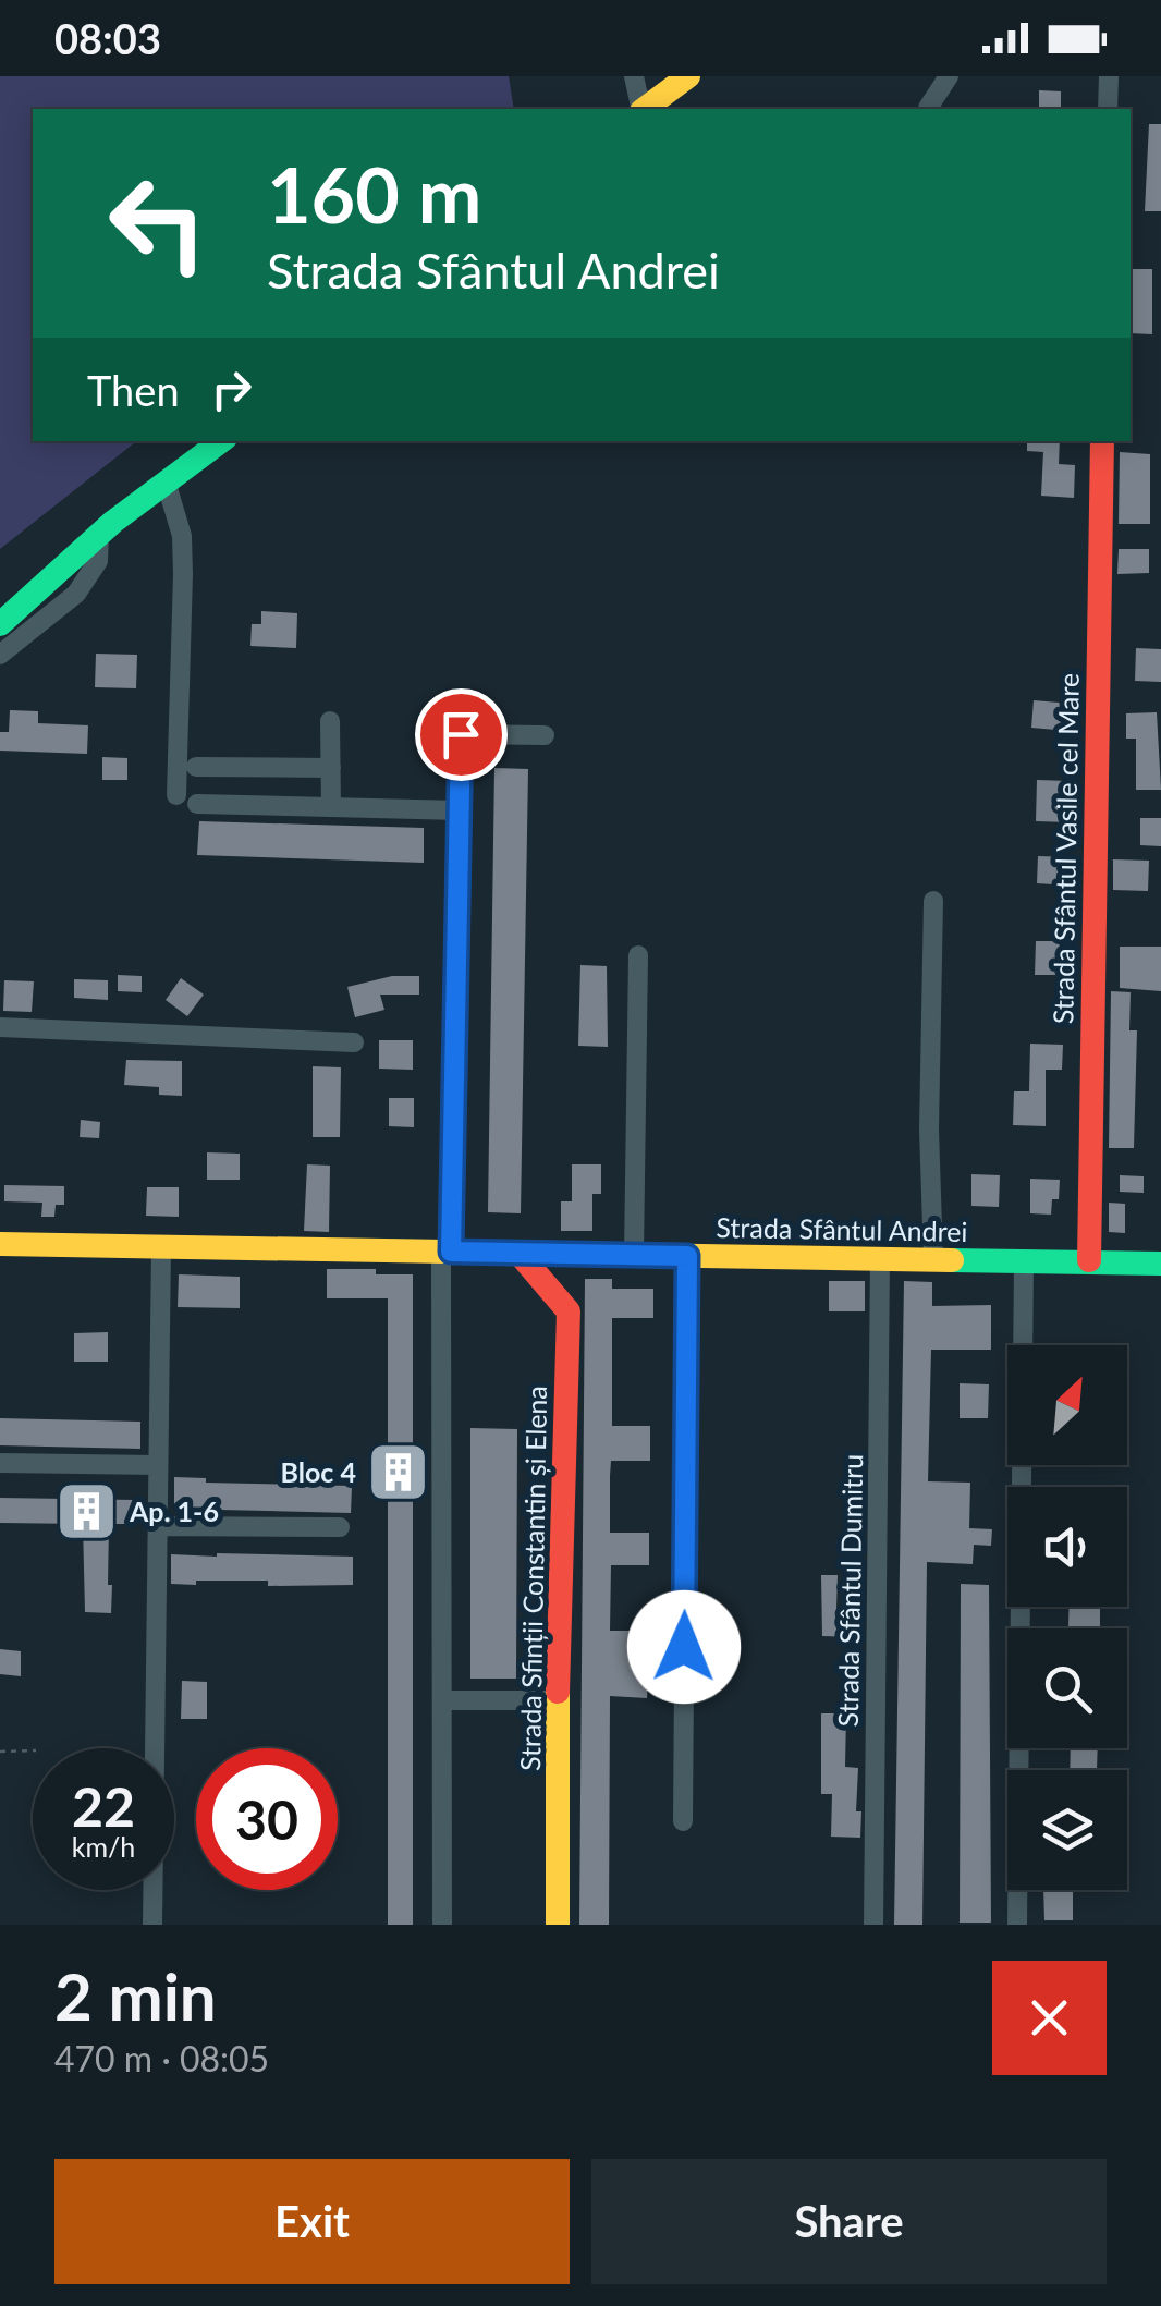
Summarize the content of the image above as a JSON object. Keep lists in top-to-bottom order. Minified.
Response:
{"streets":{"street":["Strada Sfântul Vasile cel Mare","Strada Sfântul Andrei","Strada Sfinții Constantin și Elena","Strada Sfântul Dumitru"]},"crossings":[["Strada Sfântul Vasile cel Mare","Strada Sfântul Andrei"],["Strada Sfântul Andrei","Strada Sfinții Constantin și Elena"],["Strada Sfântul Andrei","Strada Sfântul Dumitru"]],"places":{"building":["Bloc 4","Ap. 1-6"]},"north":"top right","page":{"status":"08:03","turn":["160 m","Strada Sfântul Andrei"],"then":"Then","speed":"22 km/h","limit":"30","heading":["2 min","470 m · 08:05"],"buttons":["Exit","Share"]}}
